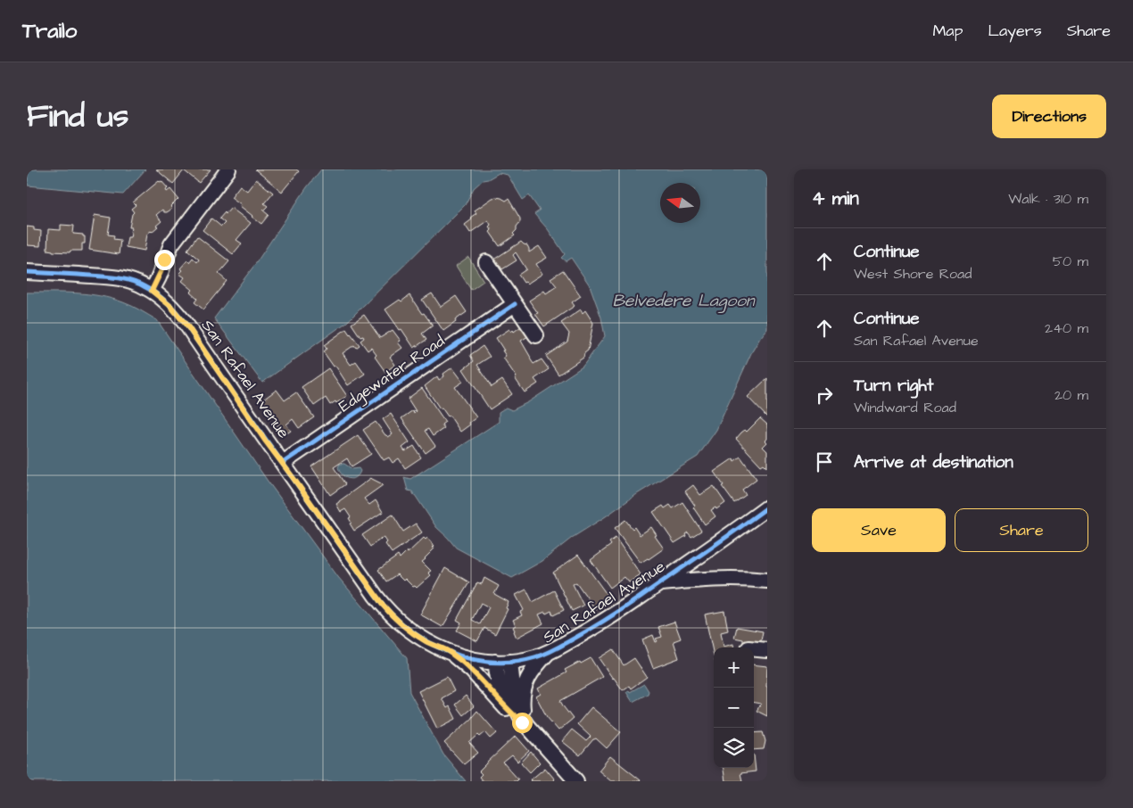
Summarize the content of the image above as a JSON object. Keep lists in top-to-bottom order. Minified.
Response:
{"streets":{"street":["Edgewater Road","San Rafael Avenue"]},"crossings":[["Edgewater Road","San Rafael Avenue"]],"water":["Belvedere Lagoon"],"north":"left","page":{"header":"Trailo","nav":["Map","Layers","Share"],"title":"Find us","buttons":["Directions",["Save","Share"]],"heading":["4 min","Walk · 310 m"],"list":[["Continue","West Shore Road","50 m"],["Continue","San Rafael Avenue","240 m"],["Turn right","Windward Road","20 m"],"Arrive at destination"],"map_buttons":["+","−"]}}
